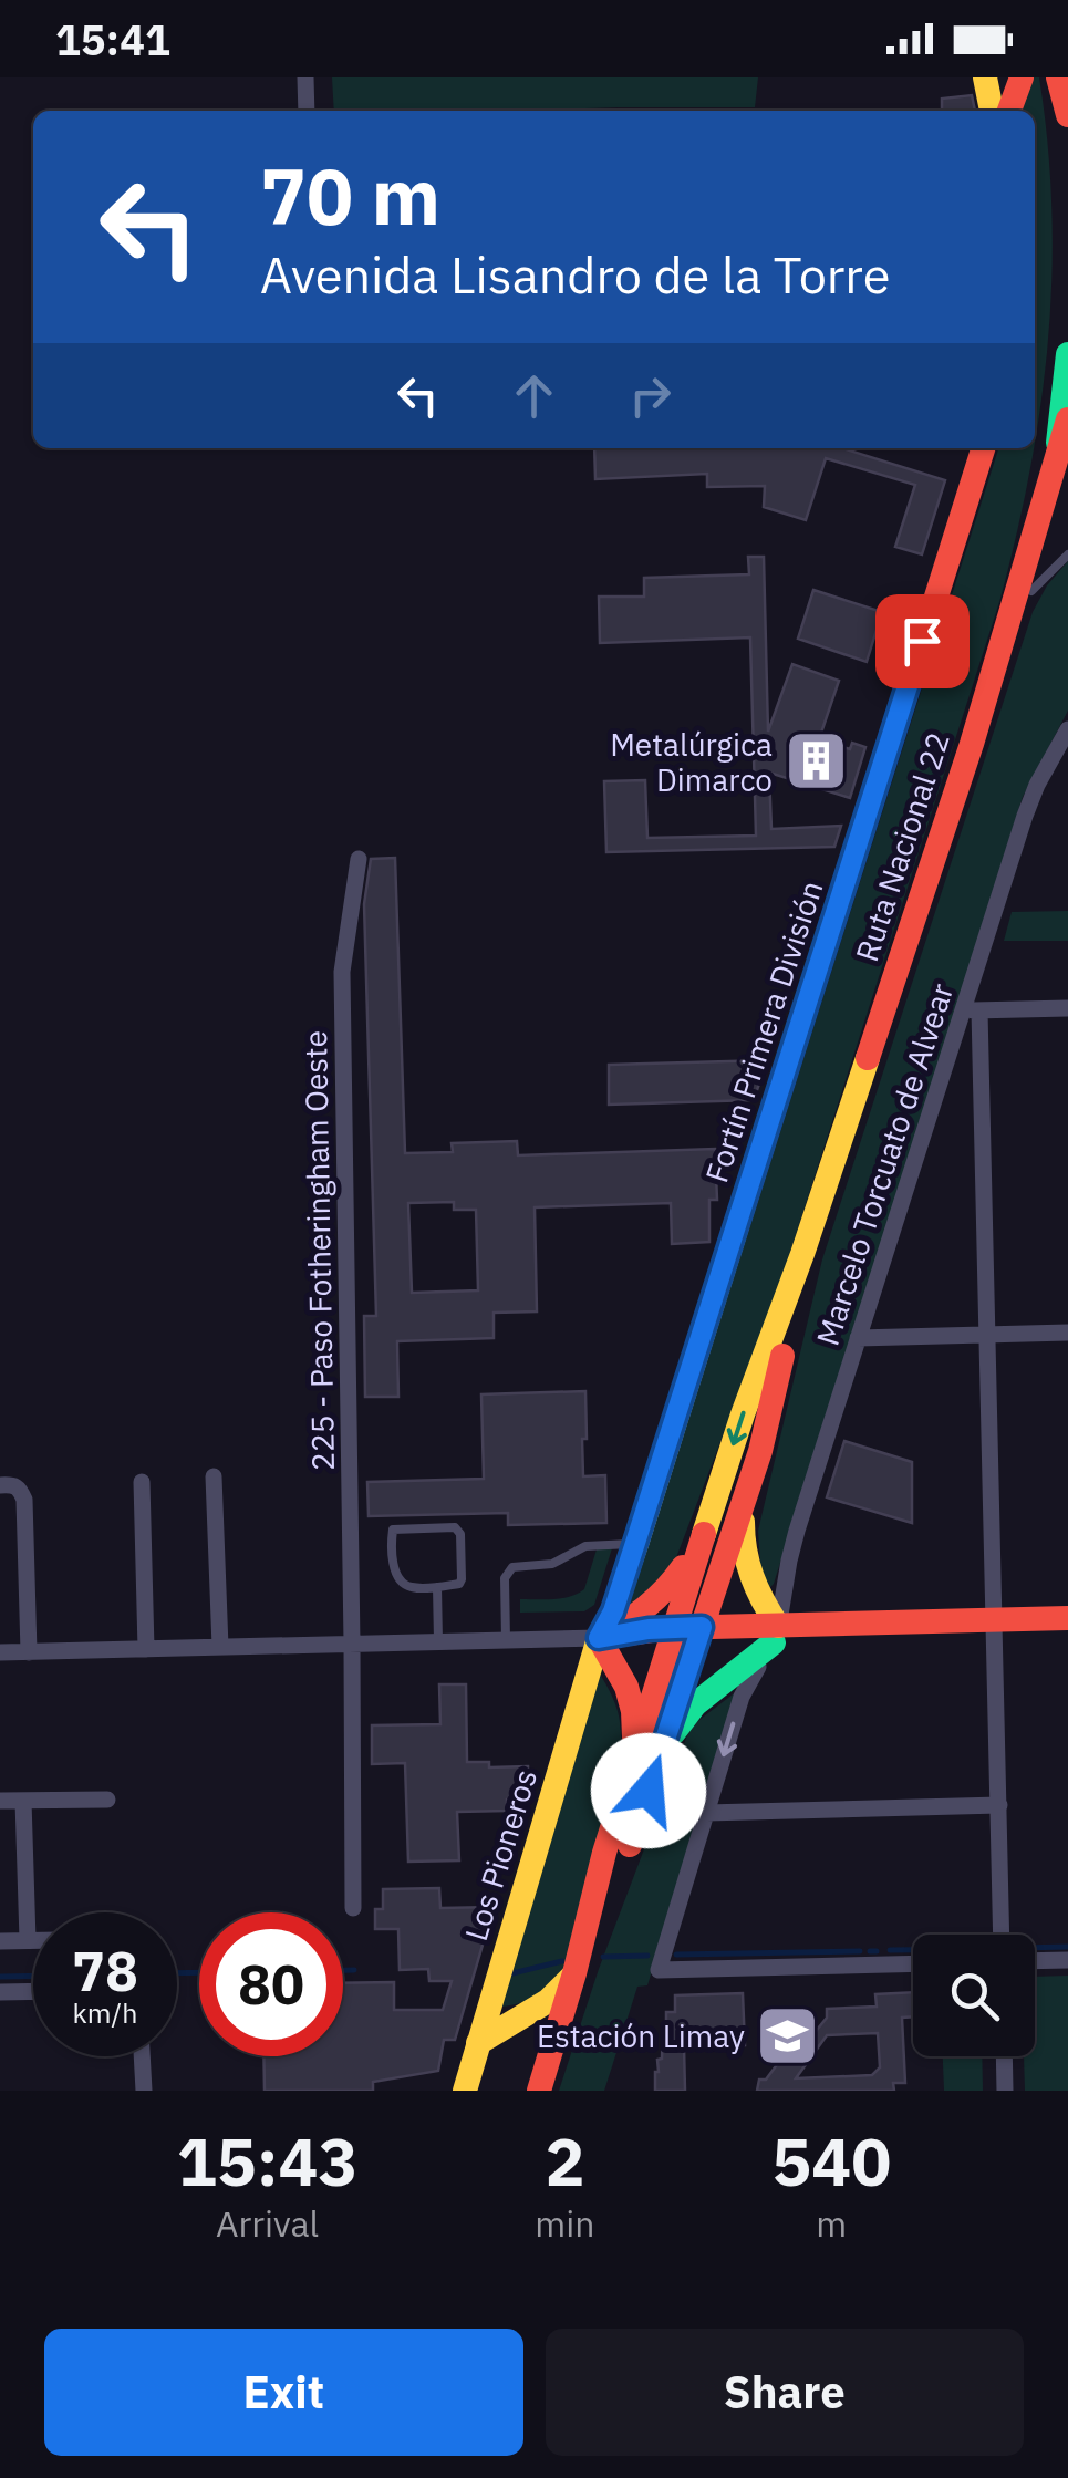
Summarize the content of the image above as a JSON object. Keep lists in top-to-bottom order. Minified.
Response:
{"streets":{"main road":["Ruta Nacional 22","Fortín Primera División","Los Pioneros"],"street":["Marcelo Torcuato de Alvear","225 - Paso Fotheringham Oeste"]},"crossings":[["Fortín Primera División","Los Pioneros"]],"places":{"building":["Metalúrgica Dimarco"],"school or university":["Estación Limay"]},"page":{"status":"15:41","turn":["70 m","Avenida Lisandro de la Torre"],"speed":"78 km/h","limit":"80","eta":["15:43","Arrival","2","min","540","m"],"buttons":["Exit","Share"]}}
